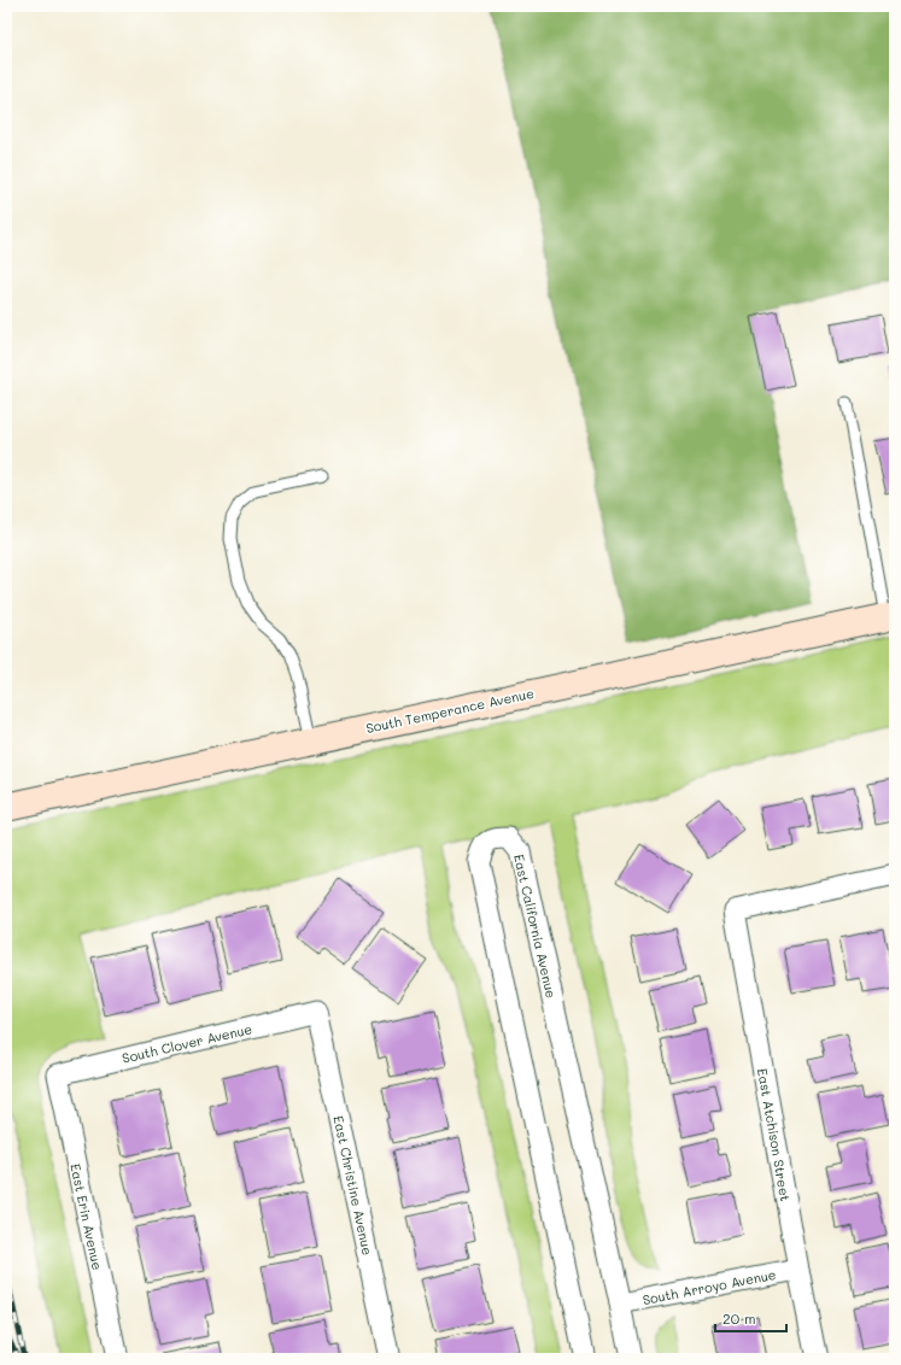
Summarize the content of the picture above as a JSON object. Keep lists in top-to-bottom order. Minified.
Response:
{"streets":{"main road":["South Temperance Avenue"],"street":["East California Avenue","South Clover Avenue","East Atchison Street","East Christine Avenue","East Erin Avenue","South Arroyo Avenue"]},"crossings":[["East California Avenue","South Arroyo Avenue"],["South Clover Avenue","East Christine Avenue"],["South Clover Avenue","East Erin Avenue"],["East Atchison Street","South Arroyo Avenue"]],"scale_bar":"20 m"}
